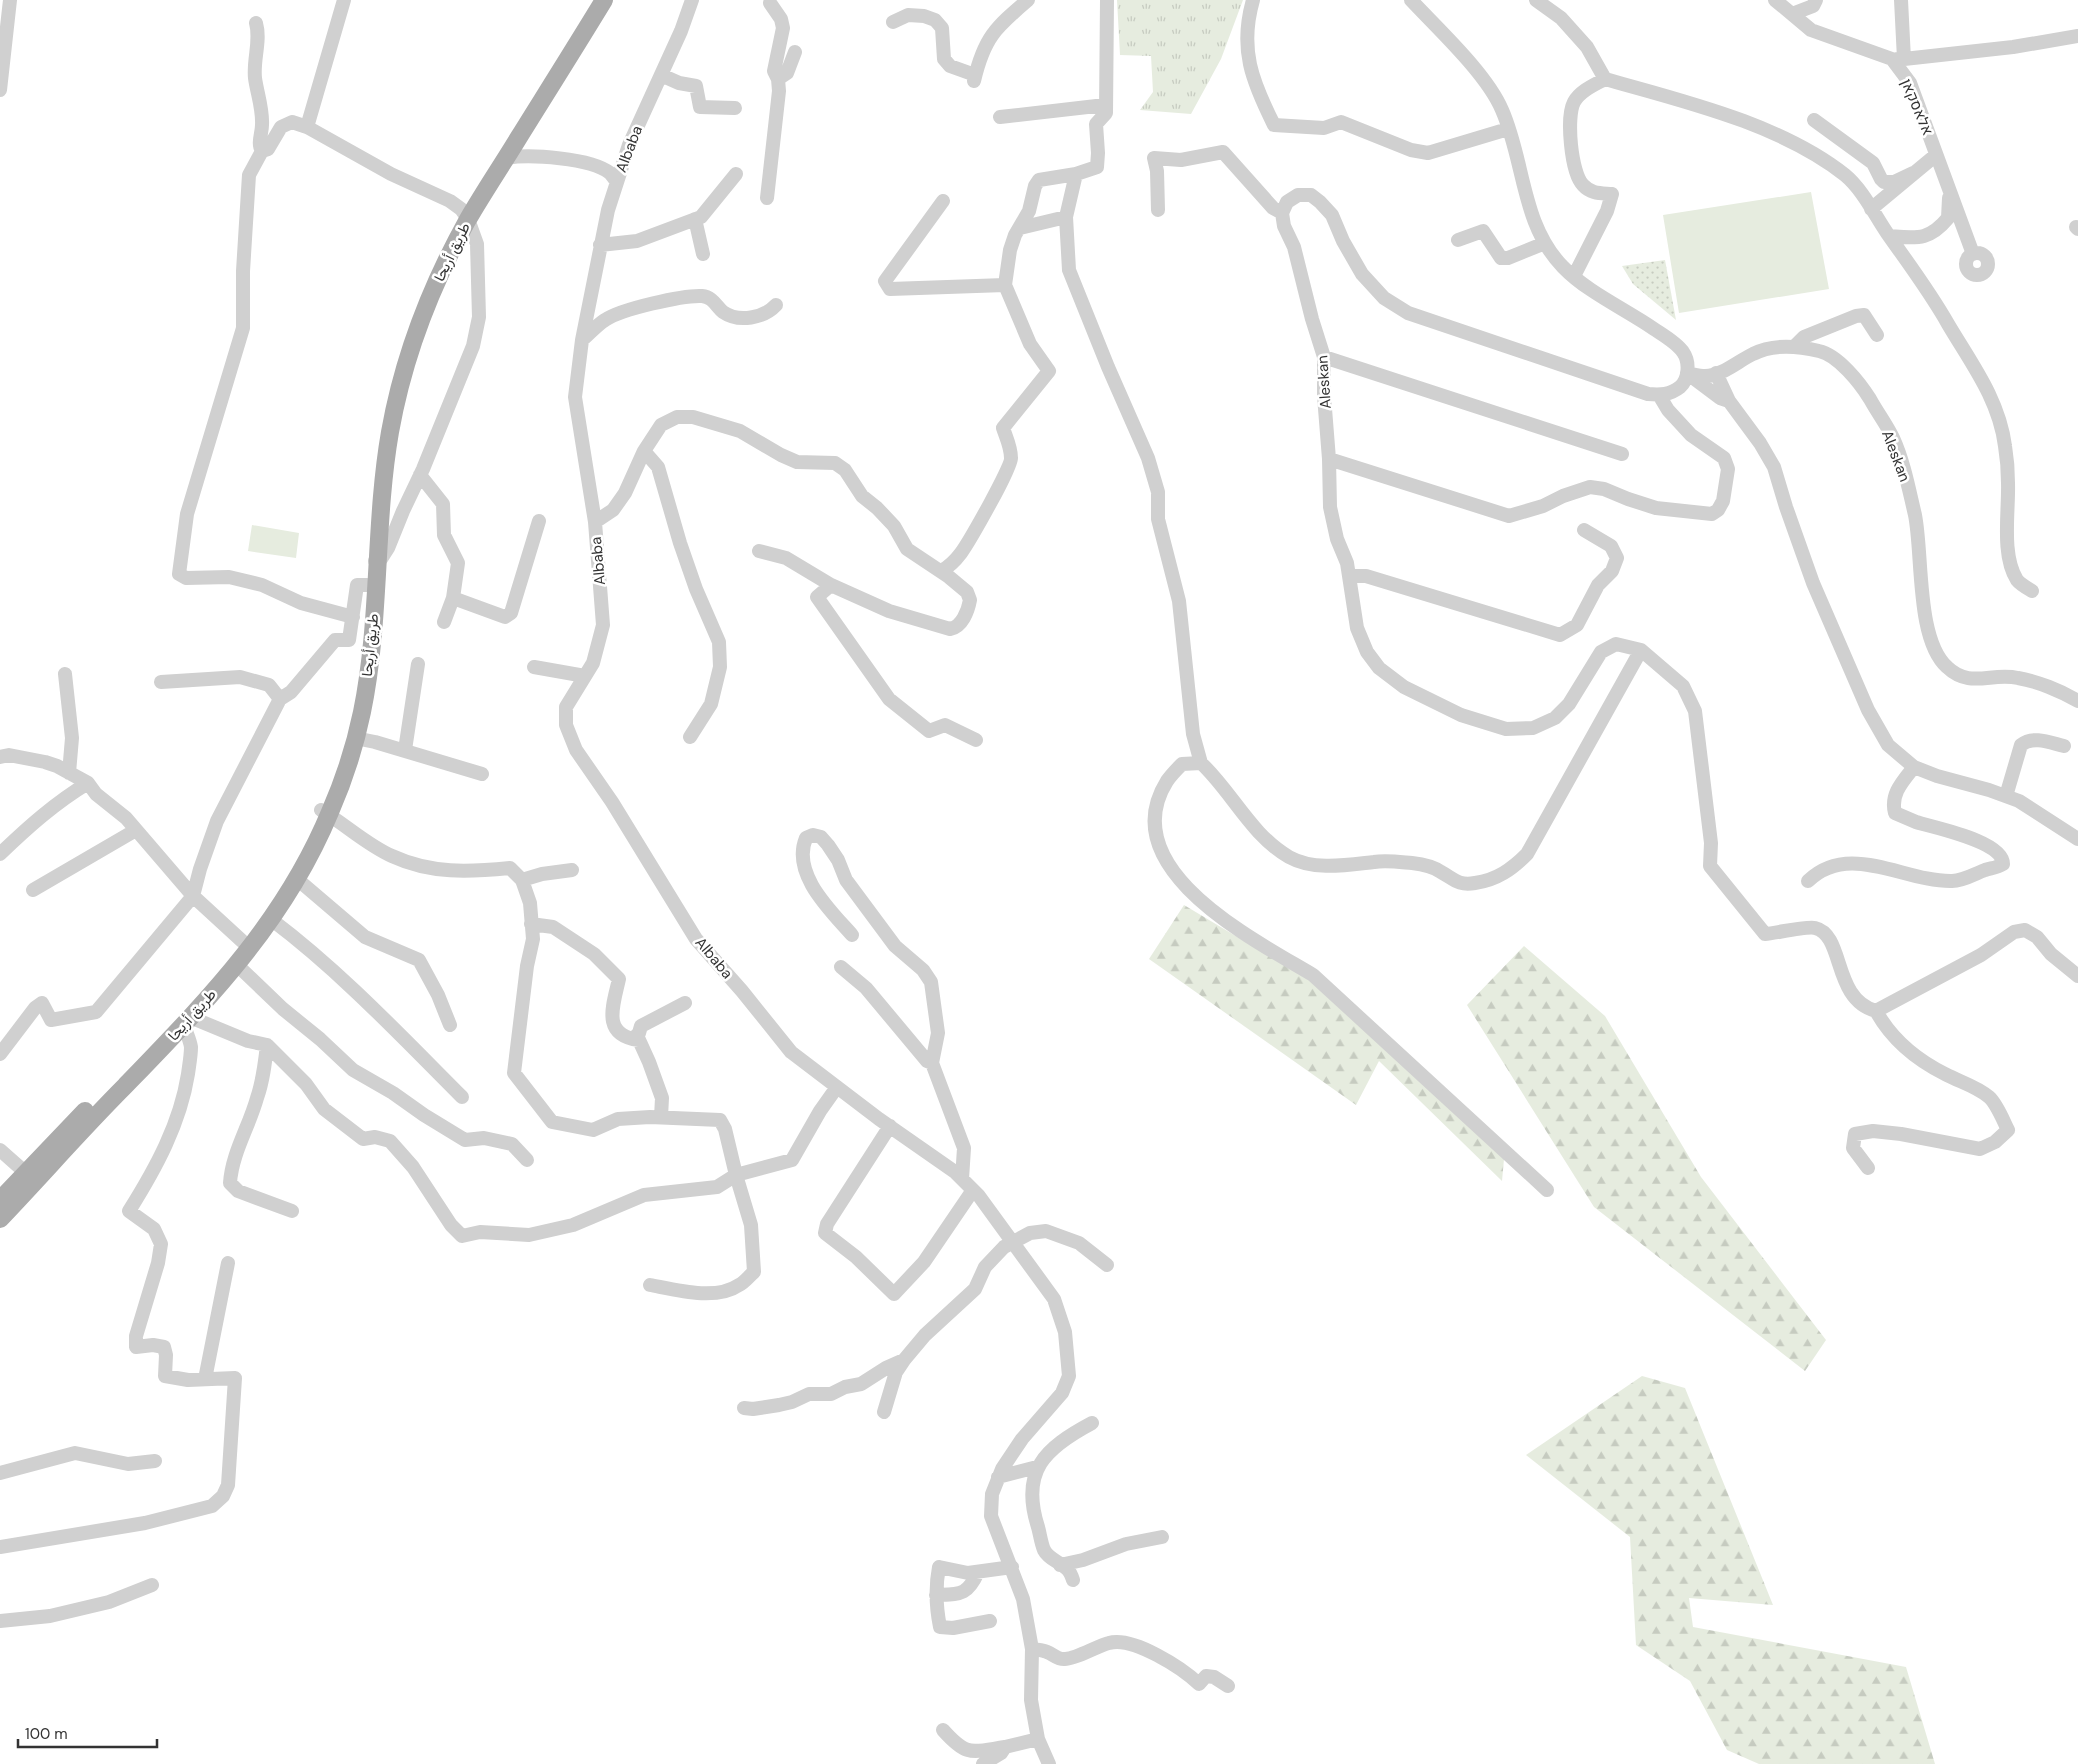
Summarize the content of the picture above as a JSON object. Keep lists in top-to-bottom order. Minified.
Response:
{"streets":{"main road":["طريق أريحا"],"street":["אלאסקאן","Albaba","Aleskan"]},"scale_bar":"100 m"}
